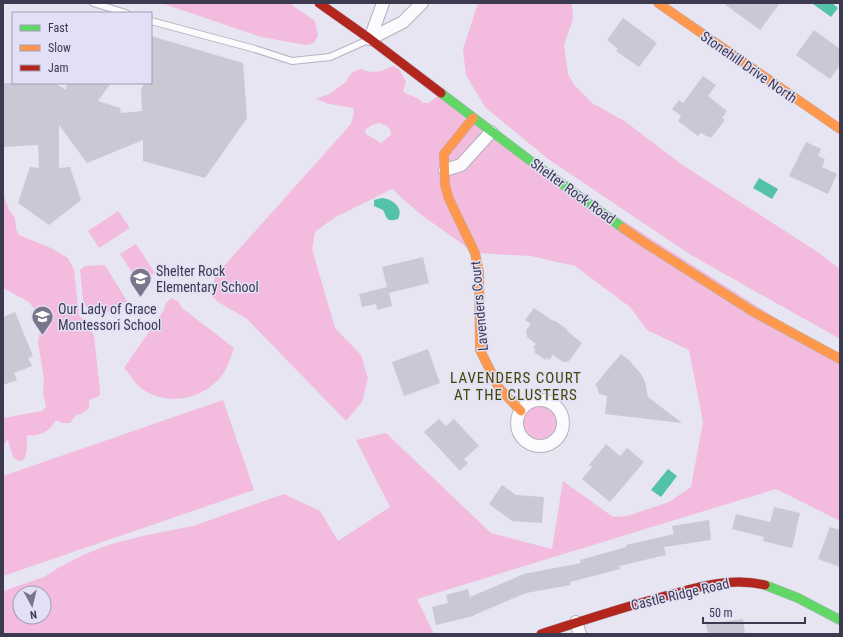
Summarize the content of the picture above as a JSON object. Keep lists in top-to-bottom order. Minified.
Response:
{"streets":{"street":["Stonehill Drive North","Shelter Rock Road","Lavenders Court","Castle Ridge Road"]},"crossings":[["Shelter Rock Road","Lavenders Court"]],"districts":["LAVENDERS COURT AT THE CLUSTERS"],"places":{"school or university":["Shelter Rock Elementary School","Our Lady of Grace Montessori School"]},"legend":["Fast","Slow","Jam"],"scale_bar":"50 m","north":"bottom"}
